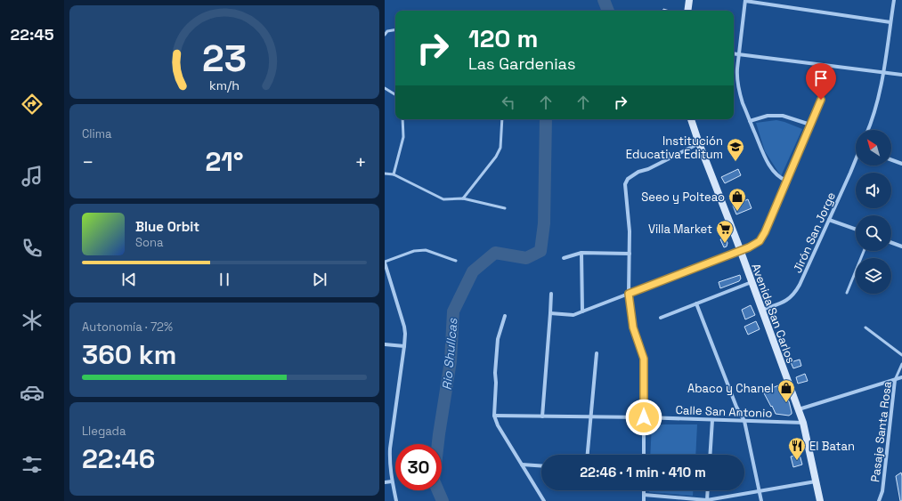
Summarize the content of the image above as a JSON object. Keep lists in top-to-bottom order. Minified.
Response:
{"streets":{"main road":["Avenida San Carlos"],"street":["Jirón San Jorge","Calle San Antonio","Pasaje Santa Rosa"]},"crossings":[["Jirón San Jorge","Avenida San Carlos"],["Avenida San Carlos","Calle San Antonio"]],"water":["Rio Shullcas"],"places":{"school or university":["Institución Educativa Editum"],"shop":["Seeo y Polteao","Abaco y Chanel"],"supermarket":["Villa Market"],"restaurant":["El Batan"]},"north":"top left","page":{"tabs":"22:45","turn":["120 m","Las Gardenias"],"tile":["Clima",["Autonomía · 72%","360 km"],["Llegada","22:46"]],"heat":["−","21°","+"],"song":["Blue Orbit","Sona"],"limit":"30","trip":"22:46 · 1 min · 410 m","gauge":["23","km/h"]}}
